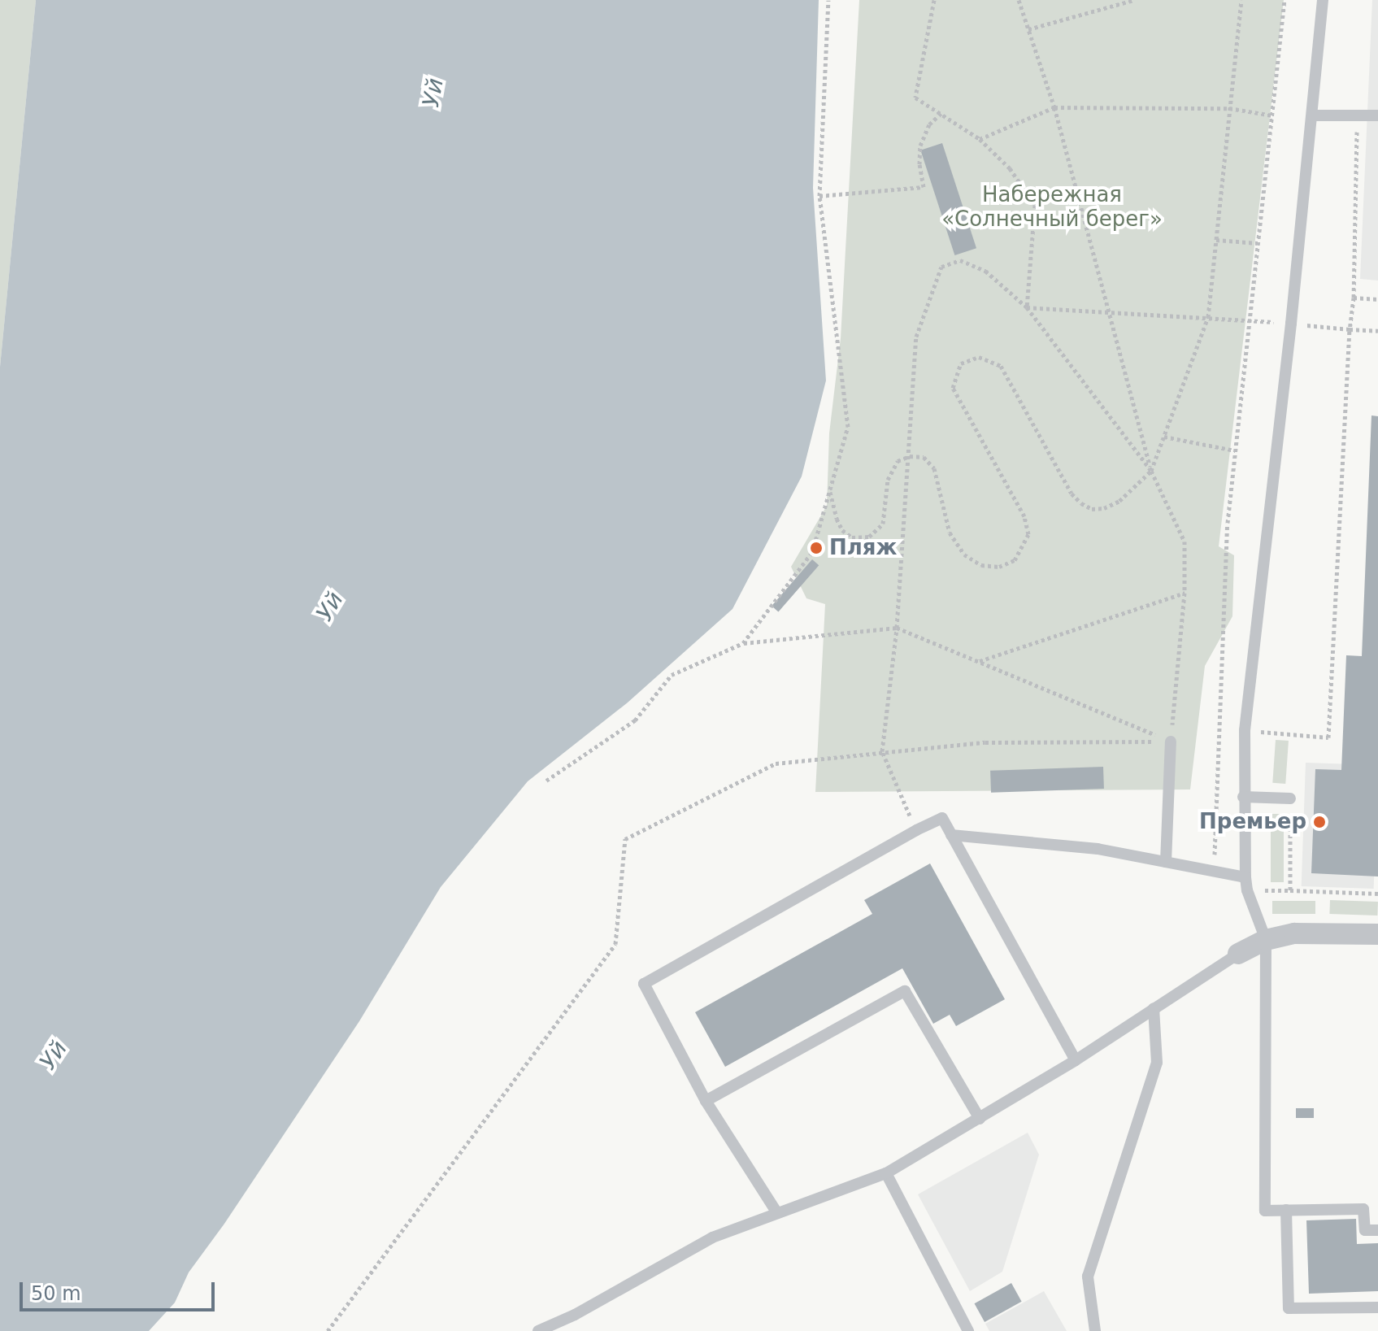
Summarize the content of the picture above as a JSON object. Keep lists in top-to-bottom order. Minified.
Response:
{"water":["Уй"],"parks":["Набережная «Солнечный берег»"],"places":["Пляж","Премьер"],"scale_bar":"50 m"}
